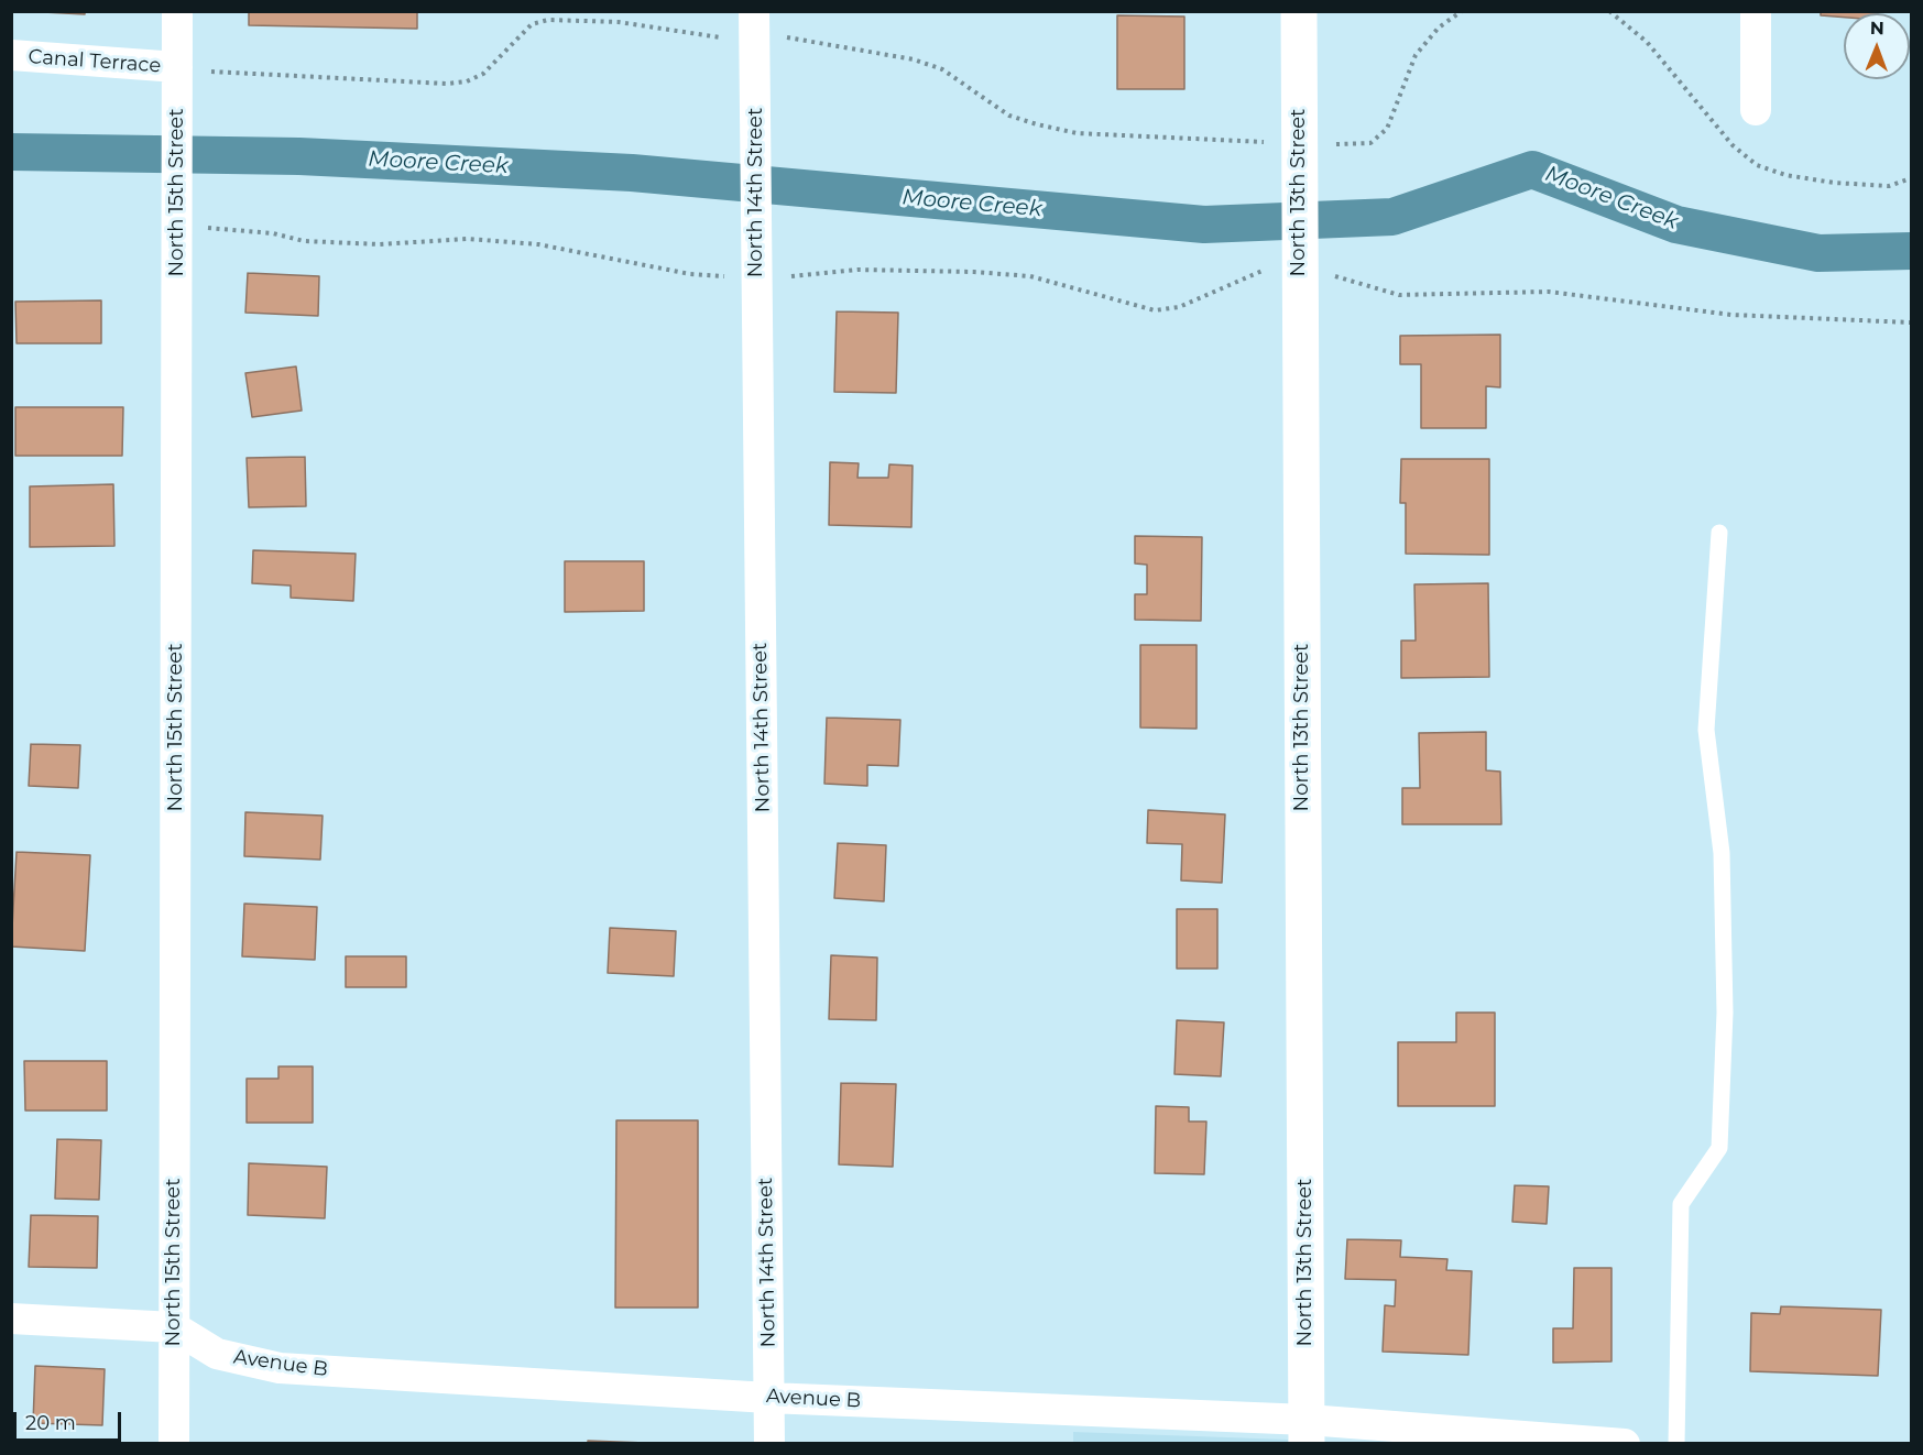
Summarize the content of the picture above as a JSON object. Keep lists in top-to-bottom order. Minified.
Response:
{"streets":{"street":["Canal Terrace","North 15th Street","North 14th Street","North 13th Street","Avenue B"]},"crossings":[["Canal Terrace","North 15th Street"],["North 15th Street","Avenue B"],["North 14th Street","Avenue B"],["North 13th Street","Avenue B"]],"water":["Moore Creek"],"scale_bar":"20 m","north":"top"}
